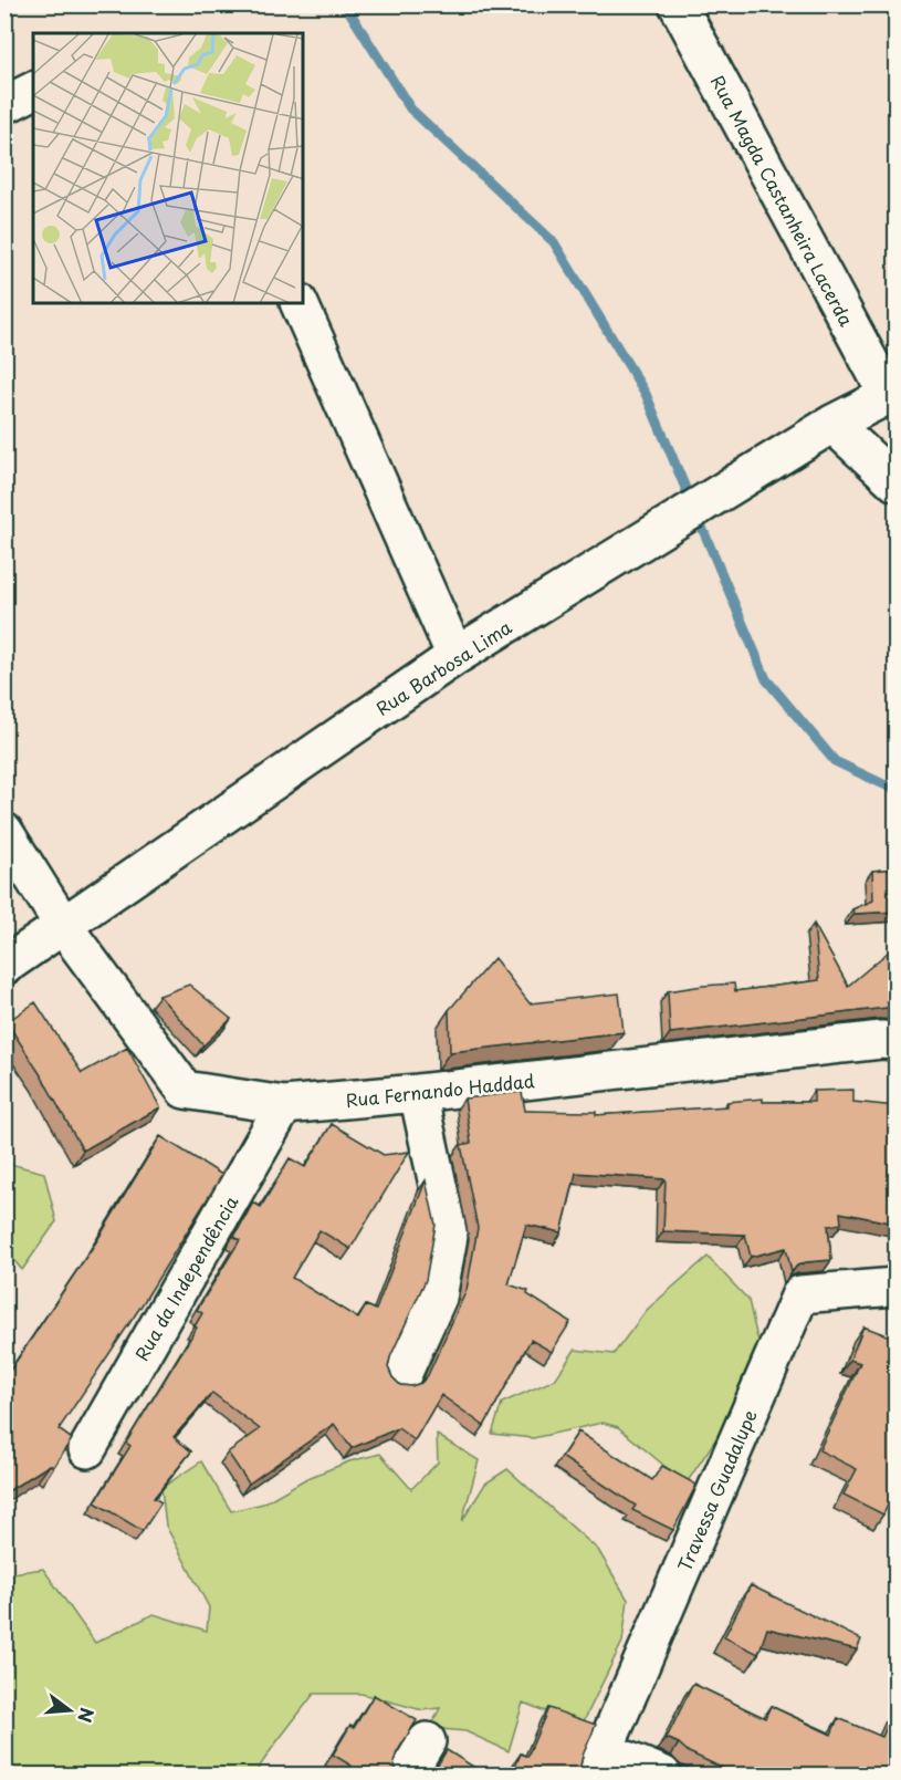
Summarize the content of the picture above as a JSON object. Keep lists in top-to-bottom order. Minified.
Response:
{"streets":{"street":["Rua Magda Castanheira Lacerda","Rua Barbosa Lima","Rua Fernando Haddad","Rua da Independência","Travessa Guadalupe"]},"crossings":[["Rua Magda Castanheira Lacerda","Rua Barbosa Lima"],["Rua Barbosa Lima","Rua Fernando Haddad"],["Rua Fernando Haddad","Rua da Independência"]],"north":"right"}
